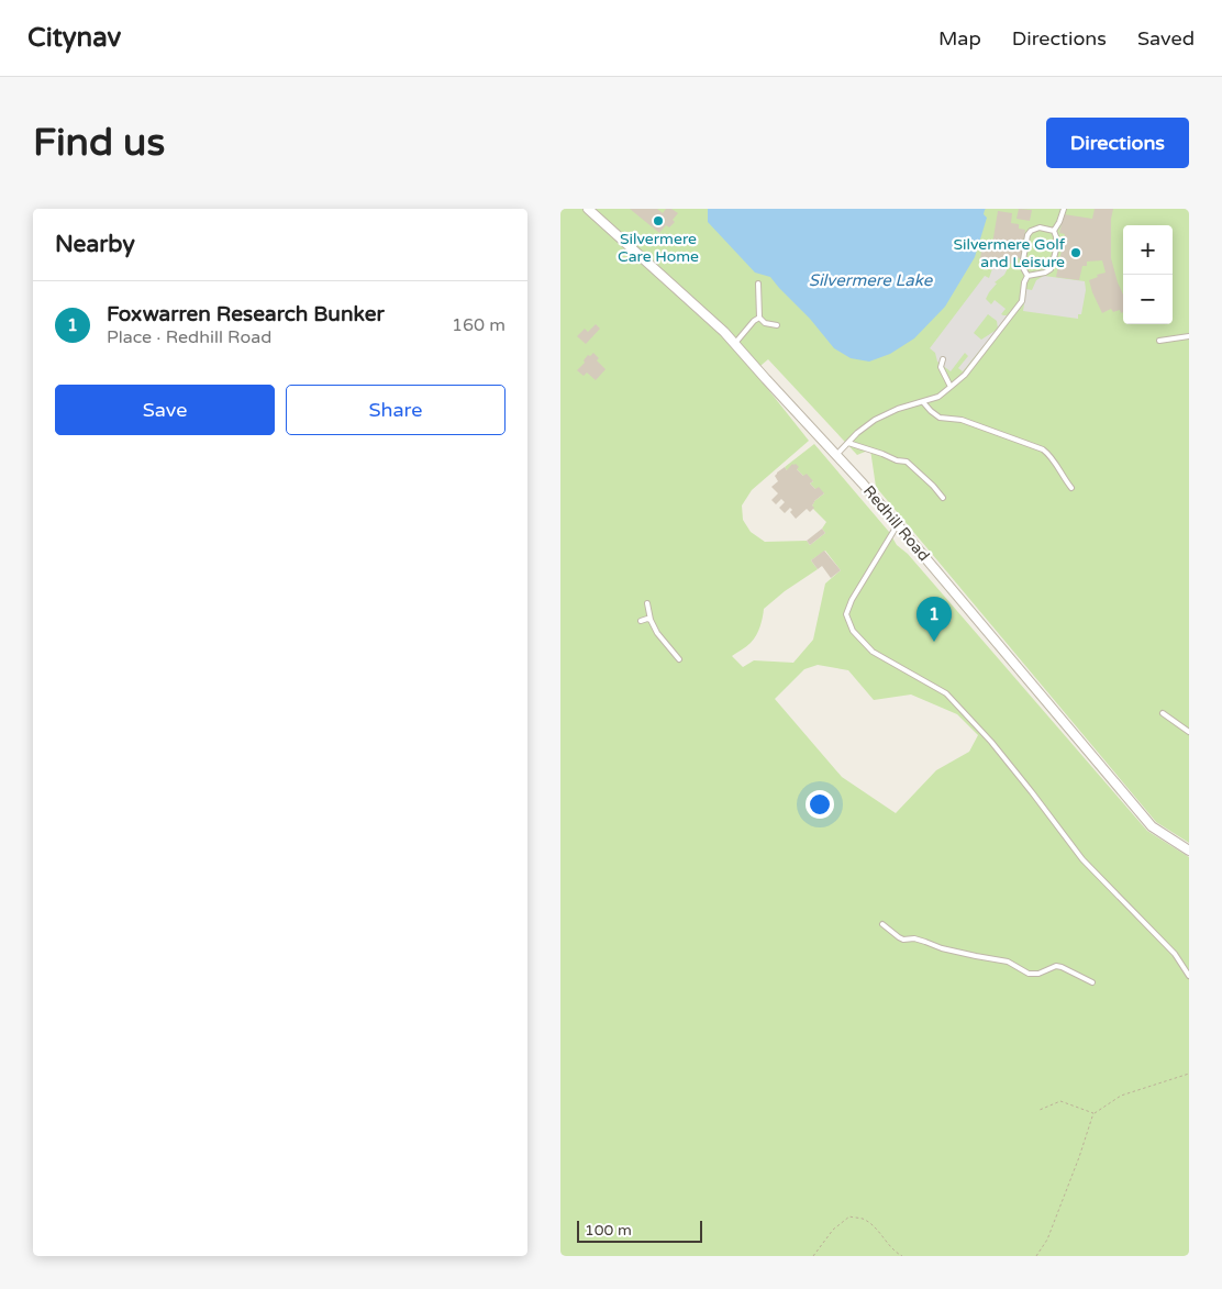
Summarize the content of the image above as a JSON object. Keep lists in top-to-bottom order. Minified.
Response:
{"streets":{"street":["Redhill Road"]},"water":["Silvermere Lake"],"places":["Silvermere Care Home","Silvermere Golf and Leisure"],"scale_bar":"100 m","page":{"header":"Citynav","nav":["Map","Directions","Saved"],"buttons":["Directions",["Save","Share"]],"title":"Find us","heading":"Nearby","map_buttons":["+","−"],"list":[{"mark":"1","name":"Foxwarren Research Bunker","note":"Place · Redhill Road","value":"160 m"}],"pins":"1","scale":"100 m"}}
